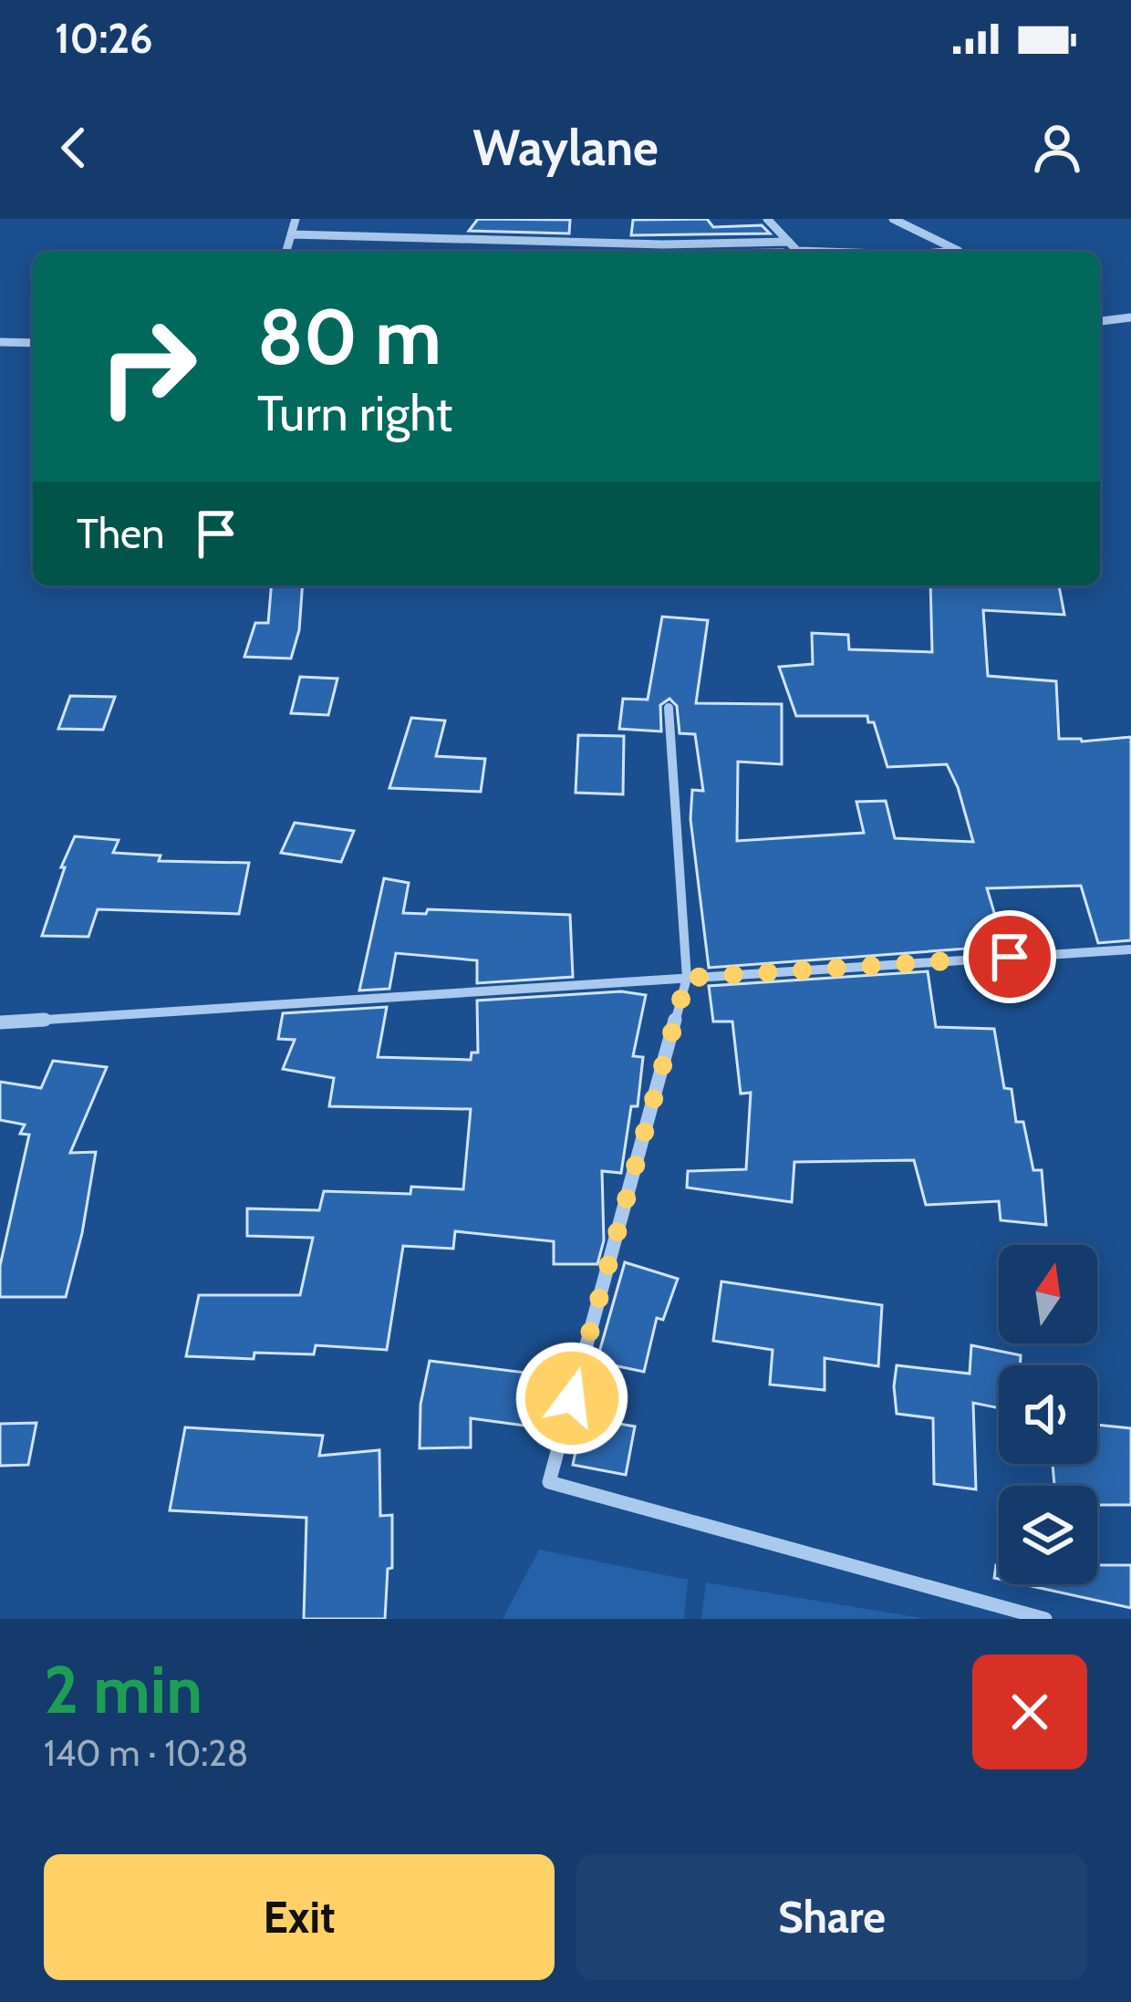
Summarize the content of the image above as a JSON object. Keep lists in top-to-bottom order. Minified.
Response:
{"north":"top","page":{"status":"10:26","header":"Waylane","turn":["80 m","Turn right"],"then":"Then","heading":["2 min","140 m · 10:28"],"buttons":["Exit","Share"]}}
